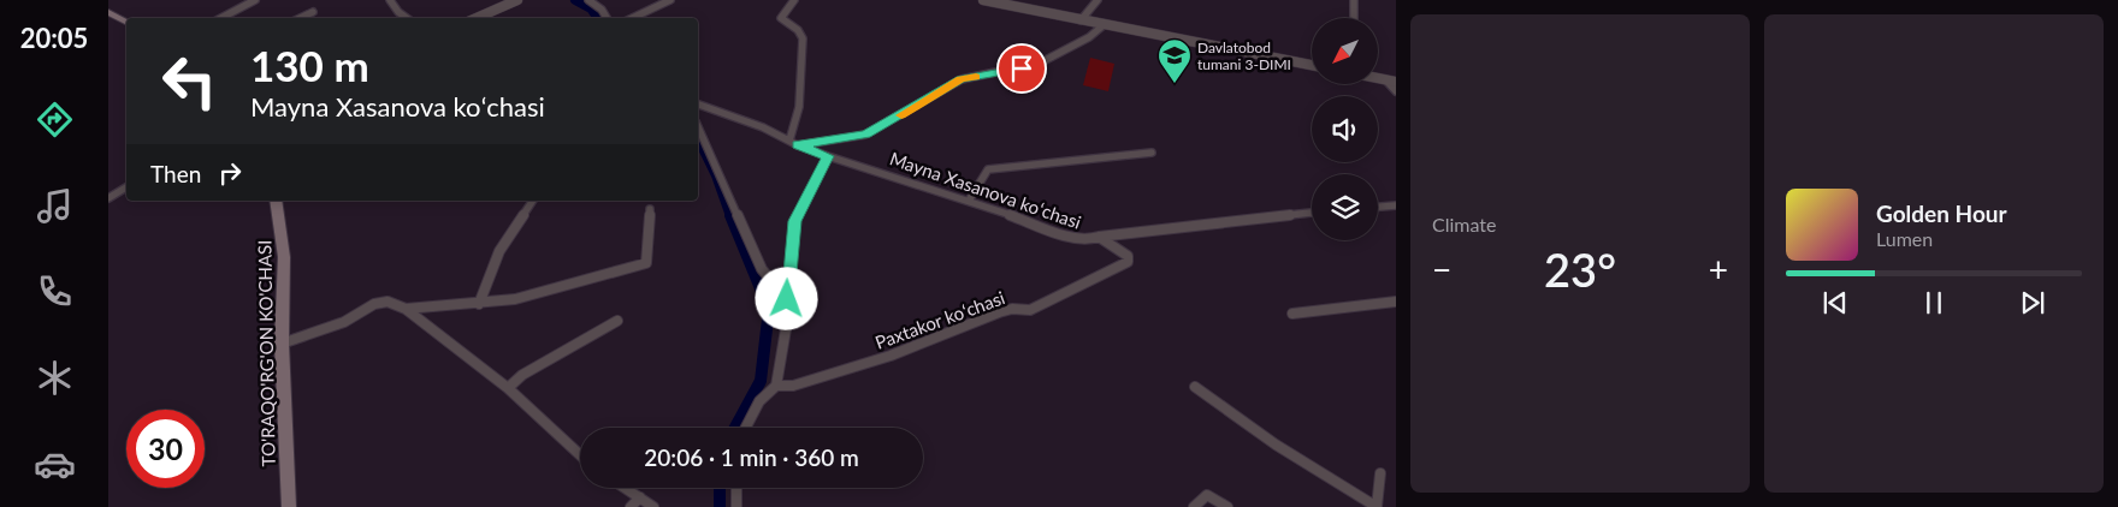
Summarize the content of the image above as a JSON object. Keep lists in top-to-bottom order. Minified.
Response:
{"streets":{"main road":["TO'RAQO'RG'ON KO'CHASI"],"street":["Mayna Xasanova koʻchasi","Paxtakor koʻchasi"]},"crossings":[["Mayna Xasanova koʻchasi","Paxtakor koʻchasi"]],"places":{"school or university":["Davlatobod tumani 3-DIMI"]},"north":"bottom left","page":{"tabs":"20:05","tile":"Climate","turn":["130 m","Mayna Xasanova koʻchasi"],"then":"Then","song":["Golden Hour","Lumen"],"heat":["−","23°","+"],"limit":"30","trip":"20:06 · 1 min · 360 m"}}
